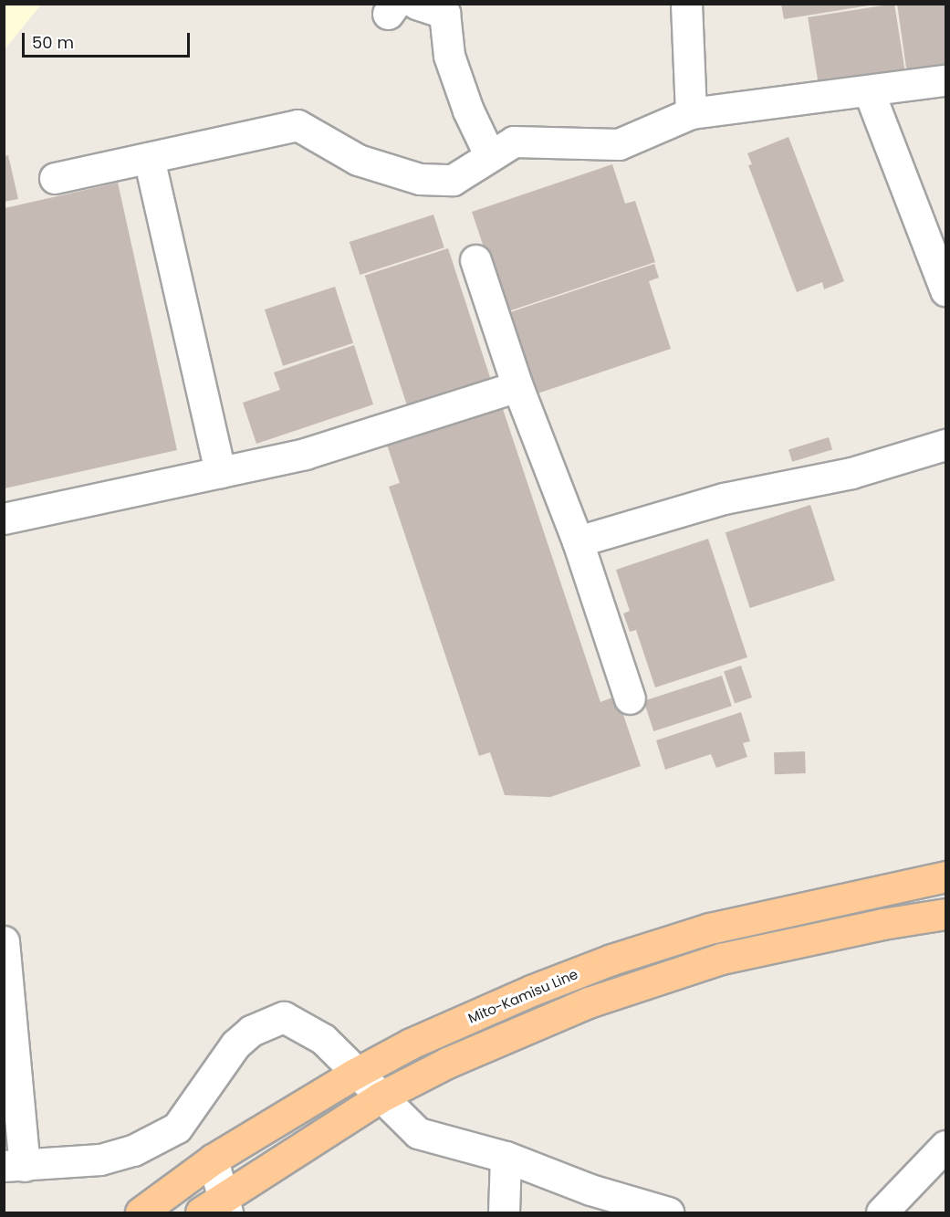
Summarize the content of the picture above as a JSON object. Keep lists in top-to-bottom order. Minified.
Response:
{"streets":{"main road":["Mito-Kamisu Line"]},"scale_bar":"50 m"}
